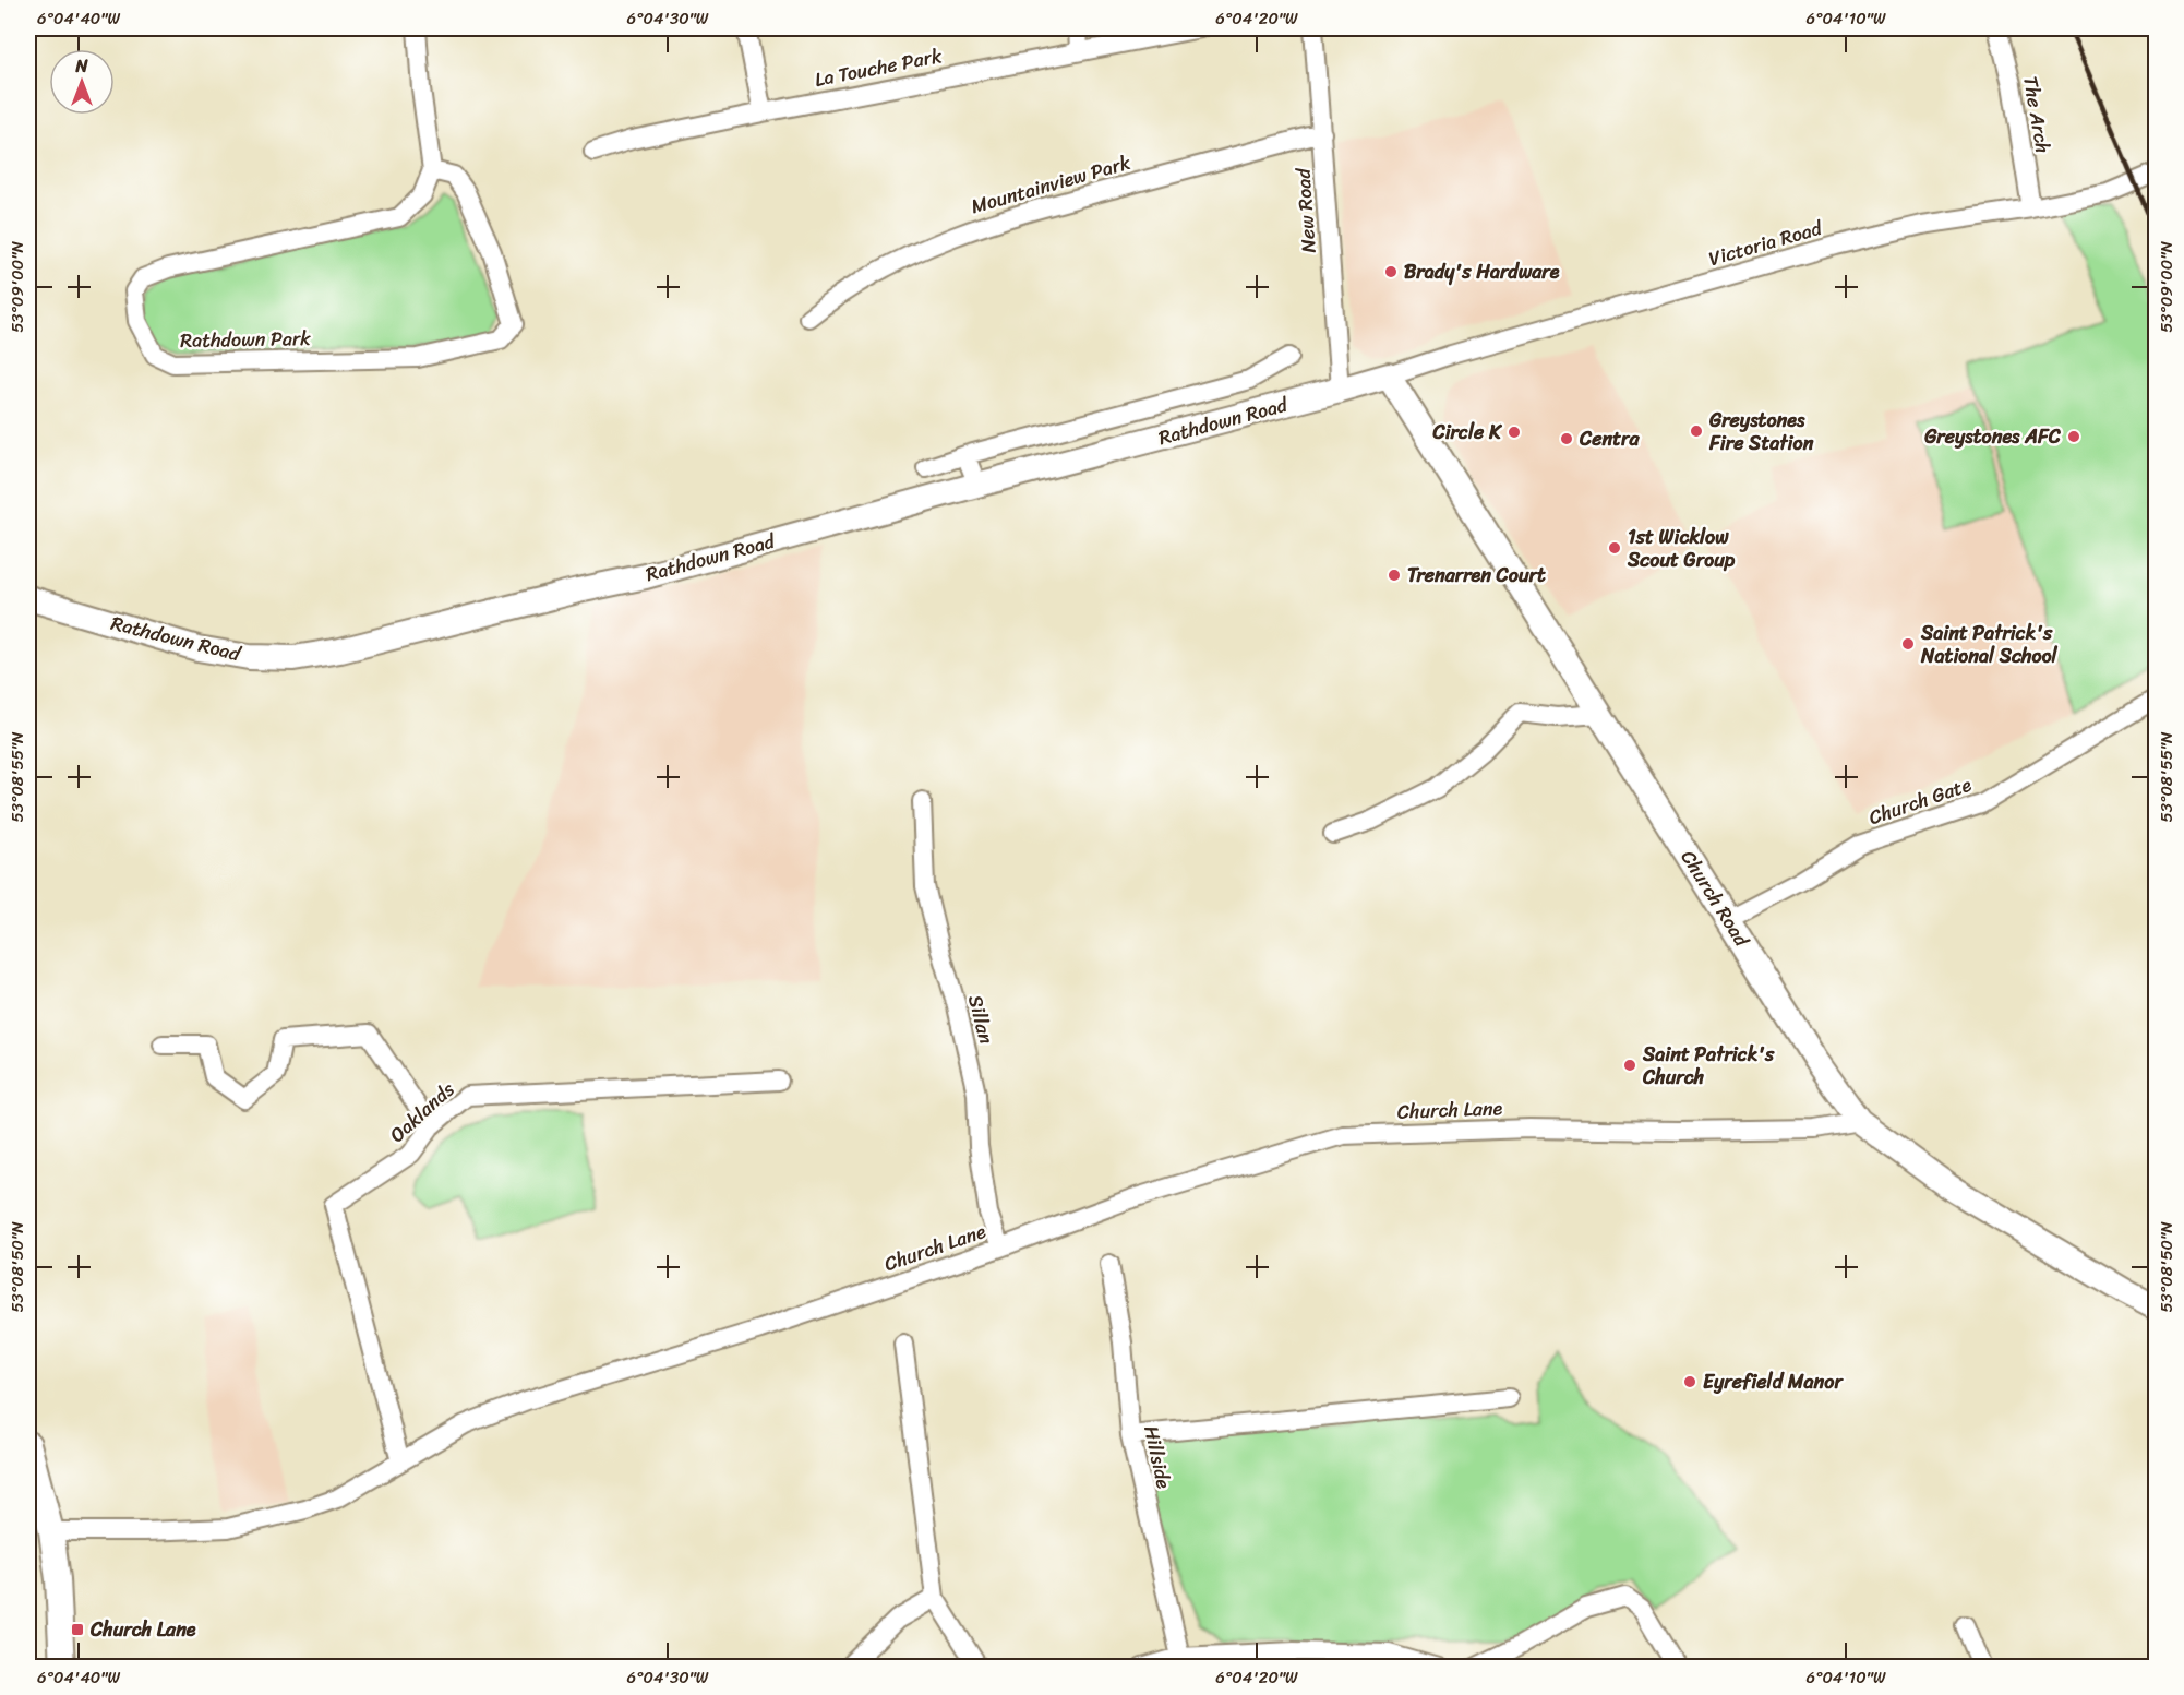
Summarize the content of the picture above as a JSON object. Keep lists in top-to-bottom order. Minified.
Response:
{"streets":{"main road":["Rathdown Road","Church Road"],"street":["La Touche Park","The Arch","Mountainview Park","New Road","Victoria Road","Rathdown Park","Church Gate","Sillan","Church Lane","Oaklands","Hillside"]},"crossings":[["The Arch","Victoria Road"],["Mountainview Park","New Road"],["New Road","Rathdown Road"],["Victoria Road","Rathdown Road"],["Victoria Road","Church Road"],["Rathdown Road","Church Road"],["Church Gate","Church Road"],["Church Road","Church Lane"],["Sillan","Church Lane"],["Church Lane","Oaklands"]],"places":{"other":["Brady's Hardware","Greystones Fire Station","Circle K","Greystones AFC","Centra","1st Wicklow Scout Group","Trenarren Court","Saint Patrick's National School","Saint Patrick's Church","Eyrefield Manor"],"transit":["Church Lane"]},"north":"top","coordinates":["6°04'40\"W","6°04'30\"W","6°04'20\"W","6°04'10\"W","53°09'00\"N","53°08'55\"N","53°08'50\"N"]}
